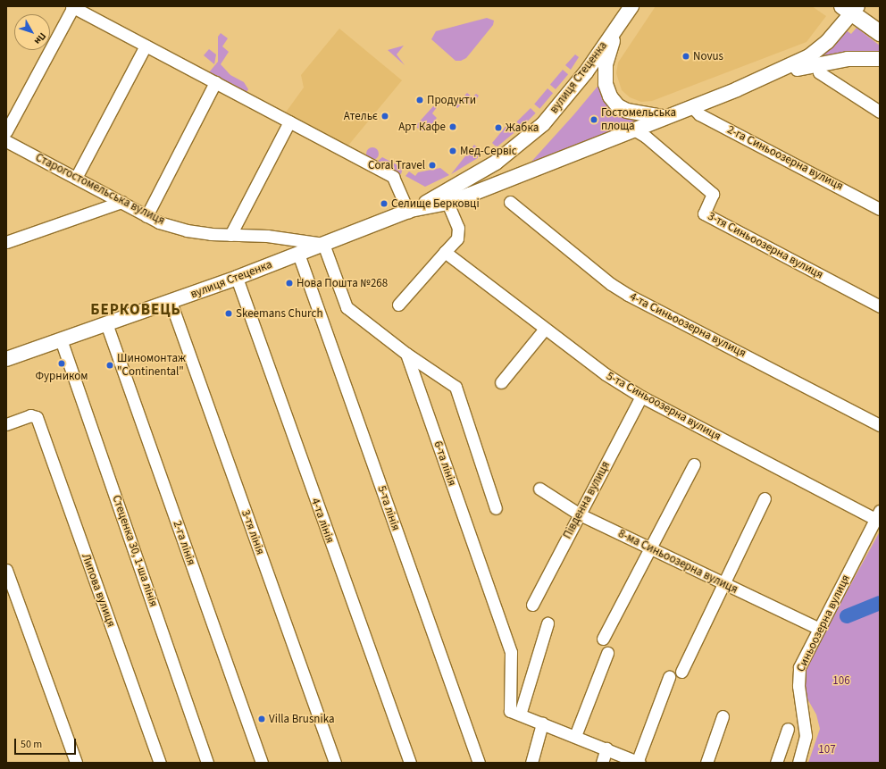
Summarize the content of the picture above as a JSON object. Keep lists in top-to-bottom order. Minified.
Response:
{"streets":{"main road":["вулиця Стеценка"],"street":["2-га Синьоозерна вулиця","Старогостомельська вулиця","3-тя Синьоозерна вулиця","4-та Синьоозерна вулиця","5-та Синьоозерна вулиця","6-та лінія","Південна вулиця","5-та лінія","4-та лінія","3-тя лінія","2-га лінія","Стеценка 30, 1-ша лінія","8-ма Синьоозерна вулиця","Липова вулиця","Синьоозерна вулиця"]},"crossings":[["вулиця Стеценка","Старогостомельська вулиця"],["вулиця Стеценка","3-тя Синьоозерна вулиця"],["вулиця Стеценка","5-та лінія"],["вулиця Стеценка","4-та лінія"],["вулиця Стеценка","3-тя лінія"],["вулиця Стеценка","2-га лінія"],["вулиця Стеценка","Стеценка 30, 1-ша лінія"],["5-та Синьоозерна вулиця","Південна вулиця"],["5-та Синьоозерна вулиця","Синьоозерна вулиця"],["Південна вулиця","8-ма Синьоозерна вулиця"],["8-ма Синьоозерна вулиця","Синьоозерна вулиця"]],"districts":["БЕРКОВЕЦЬ"],"parks":["106","107"],"places":["Novus","Продукти","Ательє","Гостомельська площа","Арт Кафе","Жабка","Мед-Сервіс","Coral Travel","Селище Берковці","Нова Пошта №268","Skeemans Church","Фурником","Шиномонтаж \"Continental\"","Villa Brusnika"],"scale_bar":"50 m","north":"bottom right"}
